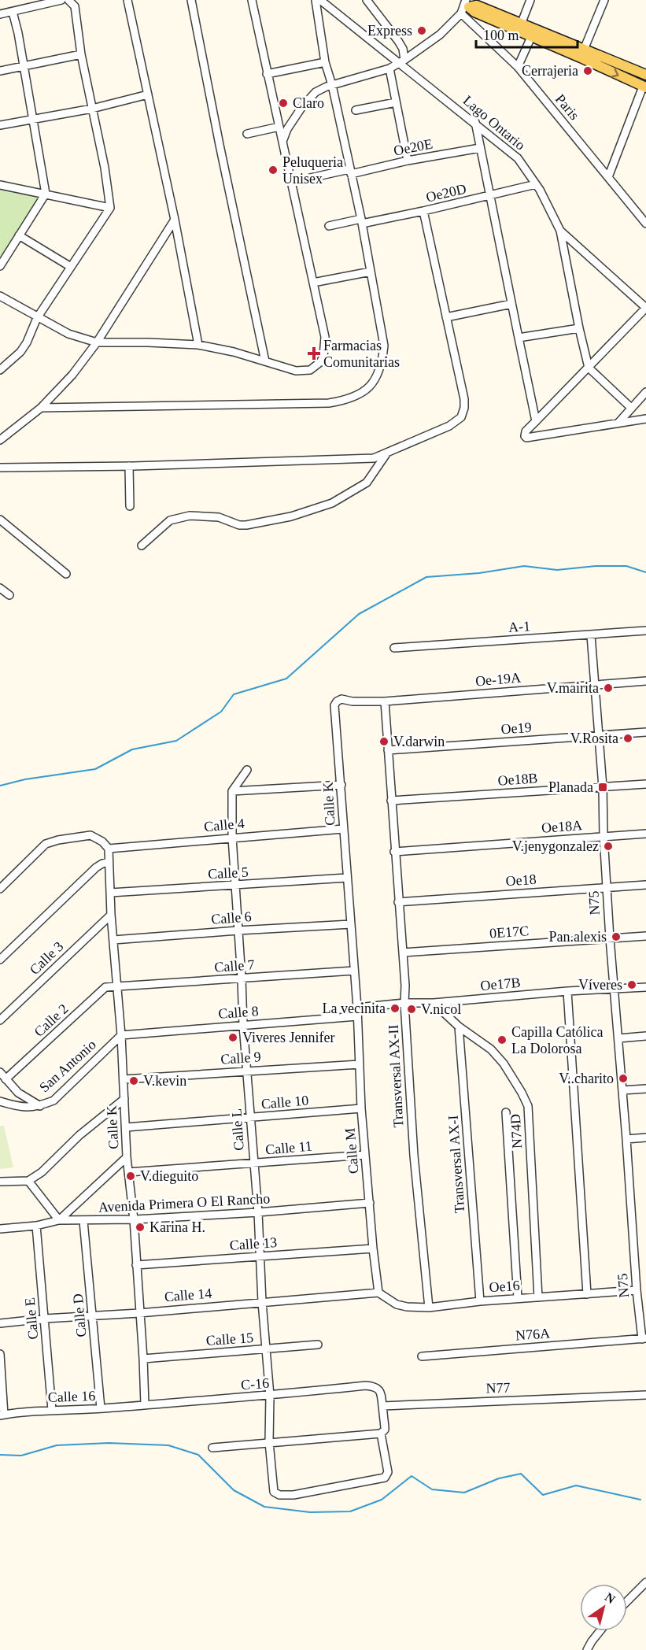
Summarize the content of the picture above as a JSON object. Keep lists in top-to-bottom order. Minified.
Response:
{"streets":{"street":["Paris","Lago Ontario","Oe20E","Oe20D","A-1","Oe-19A","Oe19","Oe18B","Calle K","Calle 4","Oe18A","Calle 5","Oe18","N75","Calle 6","0E17C","Calle 3","Calle 7","Oe17B","Calle 8","Calle 2","Calle 9","San Antonio","Transversal AX-II","Calle 10","Calle L","N74D","Calle 11","Calle M","Transversal AX-I","Avenida Primera O El Rancho","Calle 13","Oe16","Calle 14","Calle D","Calle E","N76A","Calle 15","C-16","N77","Calle 16"]},"crossings":[["Lago Ontario","Oe20D"],["A-1","N75"],["Oe-19A","Calle K"],["Oe-19A","N75"],["Oe-19A","Transversal AX-II"],["Oe19","N75"],["Oe19","Transversal AX-II"],["Oe18B","N75"],["Oe18B","Transversal AX-II"],["Calle K","Calle 4"],["Calle K","Calle 5"],["Calle K","Calle 6"],["Calle K","Calle 3"],["Calle K","Calle 7"],["Calle K","Oe17B"],["Calle K","Calle 8"],["Calle K","Calle 2"],["Calle K","Calle 9"],["Calle K","San Antonio"],["Calle K","Calle 10"],["Calle K","Calle 11"],["Calle K","Calle M"],["Calle K","Avenida Primera O El Rancho"],["Calle K","Calle 13"],["Calle K","Calle 14"],["Calle K","Calle 15"],["Calle K","C-16"],["Calle K","Calle 16"],["Calle 4","Calle L"],["Oe18A","N75"],["Oe18A","Transversal AX-II"],["Calle 5","Calle L"],["Oe18","N75"],["Oe18","Transversal AX-II"],["N75","0E17C"],["N75","Oe17B"],["N75","Oe16"],["N75","N76A"],["Calle 6","Calle L"],["0E17C","Transversal AX-II"],["Calle 7","Calle 2"],["Calle 7","Calle L"],["Oe17B","Transversal AX-II"],["Oe17B","N74D"],["Oe17B","Calle M"],["Calle 8","San Antonio"],["Calle 8","Calle L"],["Calle 8","Calle M"],["Calle 9","Calle L"],["Calle 9","Calle M"],["Transversal AX-II","Oe16"],["Calle 10","Calle L"],["Calle 10","Calle M"],["Calle L","Calle 11"],["Calle L","Avenida Primera O El Rancho"],["Calle L","Calle 13"],["Calle L","Calle 14"],["Calle L","Calle 15"],["Calle L","C-16"],["N74D","Transversal AX-I"],["N74D","Oe16"],["Calle 11","Calle M"],["Calle M","Avenida Primera O El Rancho"],["Calle M","Calle 13"],["Calle M","Oe16"],["Calle M","Calle 14"],["Transversal AX-I","Oe16"],["Avenida Primera O El Rancho","Calle D"],["Avenida Primera O El Rancho","Calle E"],["Oe16","Calle 14"],["Calle 14","Calle D"],["Calle 14","Calle E"],["Calle D","Calle 16"],["Calle E","Calle 16"],["C-16","N77"],["C-16","Calle 16"]],"places":{"other":["Express","Cerrajeria","Claro","Peluqueria Unisex","V.mairita","V.Rosita","V.darwin","V.jenygonzalez","Pan.alexis","Víveres","La vecinita","V.nicol","Viveres Jennifer","Capilla Católica La Dolorosa","V..charito","V.kevin","V.dieguito","Karina H."],"health":["Farmacias Comunitarias"],"transit":["Planada"]},"scale_bar":"100 m","north":"top right"}
